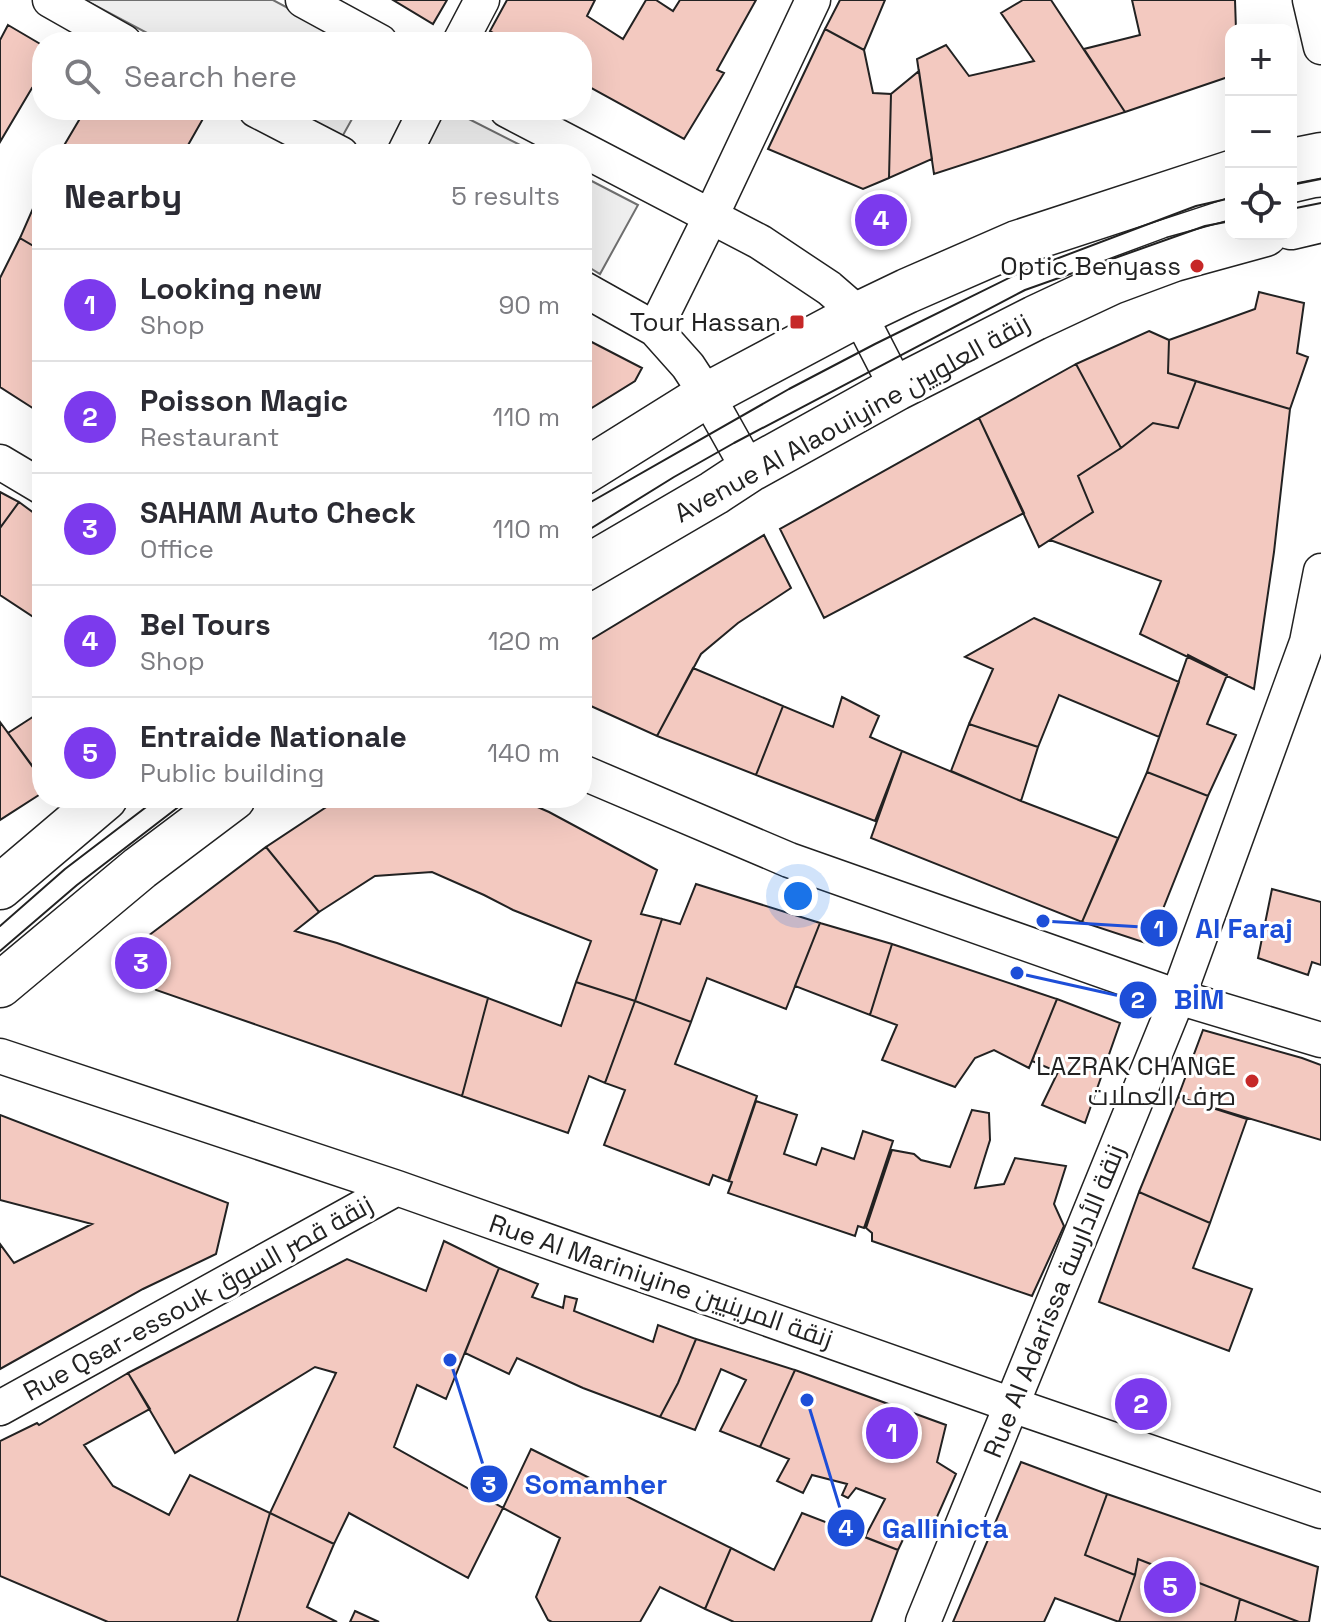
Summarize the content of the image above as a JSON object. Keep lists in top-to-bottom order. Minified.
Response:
{"streets":{"main road":["Avenue Al Alaouiyine زنقة العلويين"],"street":["Rue Al Mariniyine زنقة المرينيين","Rue Qsar-essouk زنقة قصر السوق","Rue Al Adarissa زنقة الأدارسة"]},"crossings":[["Rue Al Mariniyine زنقة المرينيين","Rue Qsar-essouk زنقة قصر السوق"],["Rue Al Mariniyine زنقة المرينيين","Rue Al Adarissa زنقة الأدارسة"]],"places":{"other":["Optic Benyass","Al Faraj","BİM","LAZRAK CHANGE صرف العملات","Somamher","Gallinicta"],"transit":["Tour Hassan"]},"page":{"map_buttons":["+","−"],"search":"Search here","heading":["Nearby","5 results"],"pins":["4","3","2","1","5"],"list":[{"mark":"1","name":"Looking new","note":"Shop","value":"90 m"},{"mark":"2","name":"Poisson Magic","note":"Restaurant","value":"110 m"},{"mark":"3","name":"SAHAM Auto Check","note":"Office","value":"110 m"},{"mark":"4","name":"Bel Tours","note":"Shop","value":"120 m"},{"mark":"5","name":"Entraide Nationale","note":"Public building","value":"140 m"}]}}
